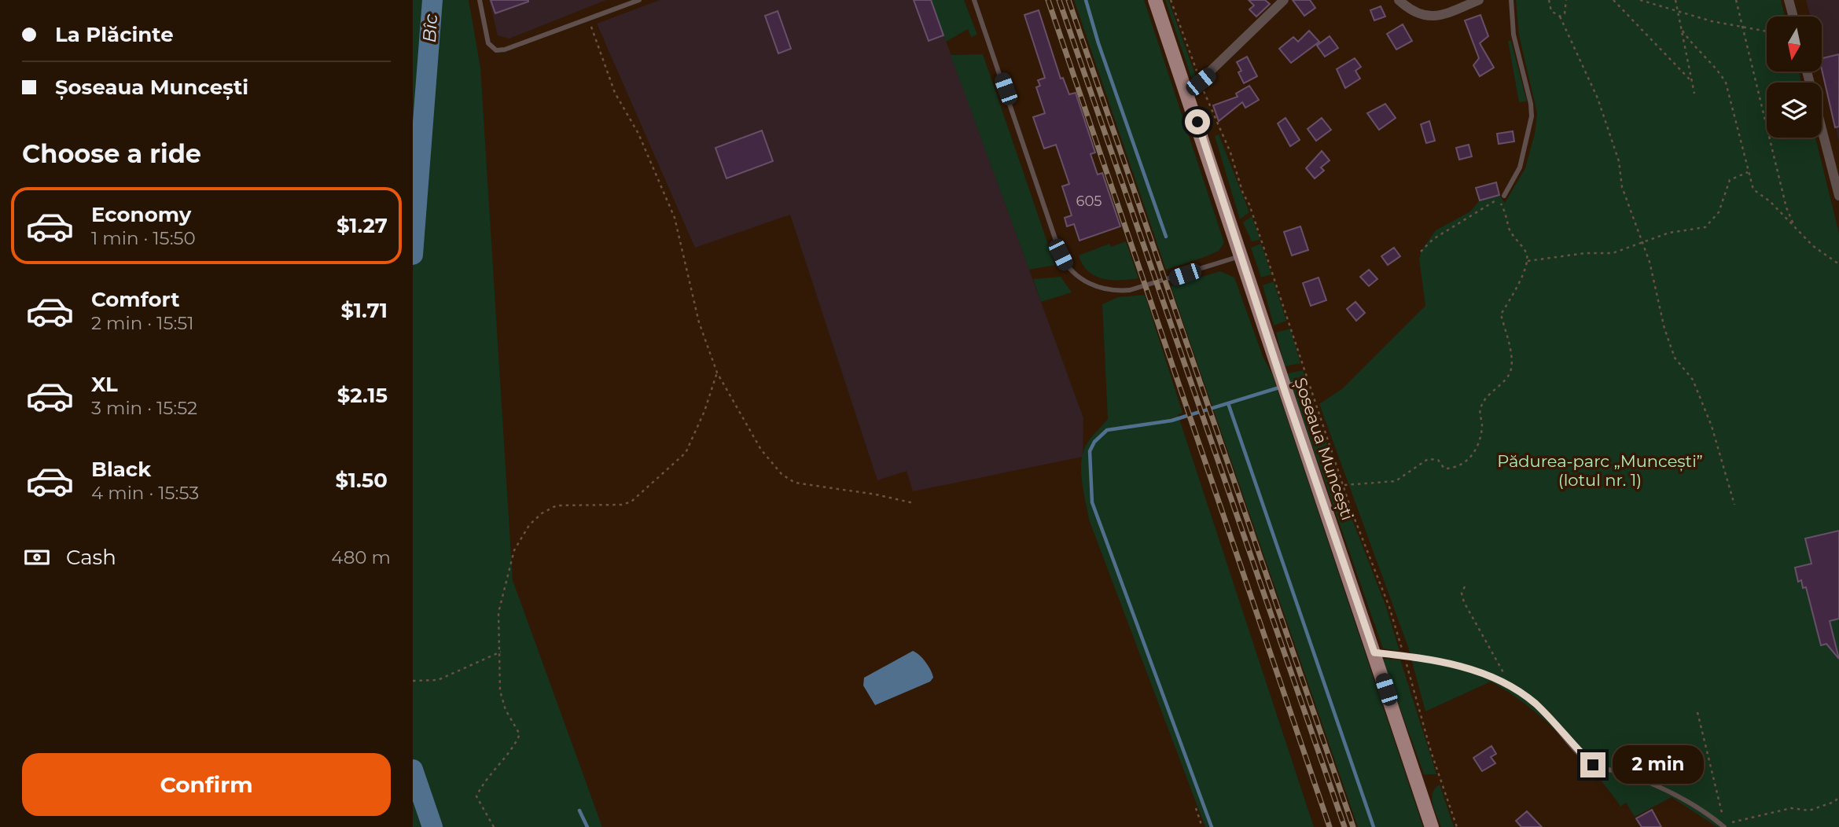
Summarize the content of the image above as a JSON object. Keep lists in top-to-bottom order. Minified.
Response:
{"streets":{"main road":["Șoseaua Muncești"]},"water":["Bîc"],"parks":["Pădurea-parc „Muncești” (lotul nr. 1)"],"house_numbers":["605"],"north":"bottom","page":{"banner":["La Plăcinte","Șoseaua Muncești"],"heading":"Choose a ride","list":[{"name":"Economy","note":"1 min · 15:50","value":"$1.27"},{"name":"Comfort","note":"2 min · 15:51","value":"$1.71"},{"name":"XL","note":"3 min · 15:52","value":"$2.15"},{"name":"Black","note":"4 min · 15:53","value":"$1.50"}],"pay":["Cash","480 m"],"buttons":"Confirm","bubble":"2 min"}}
